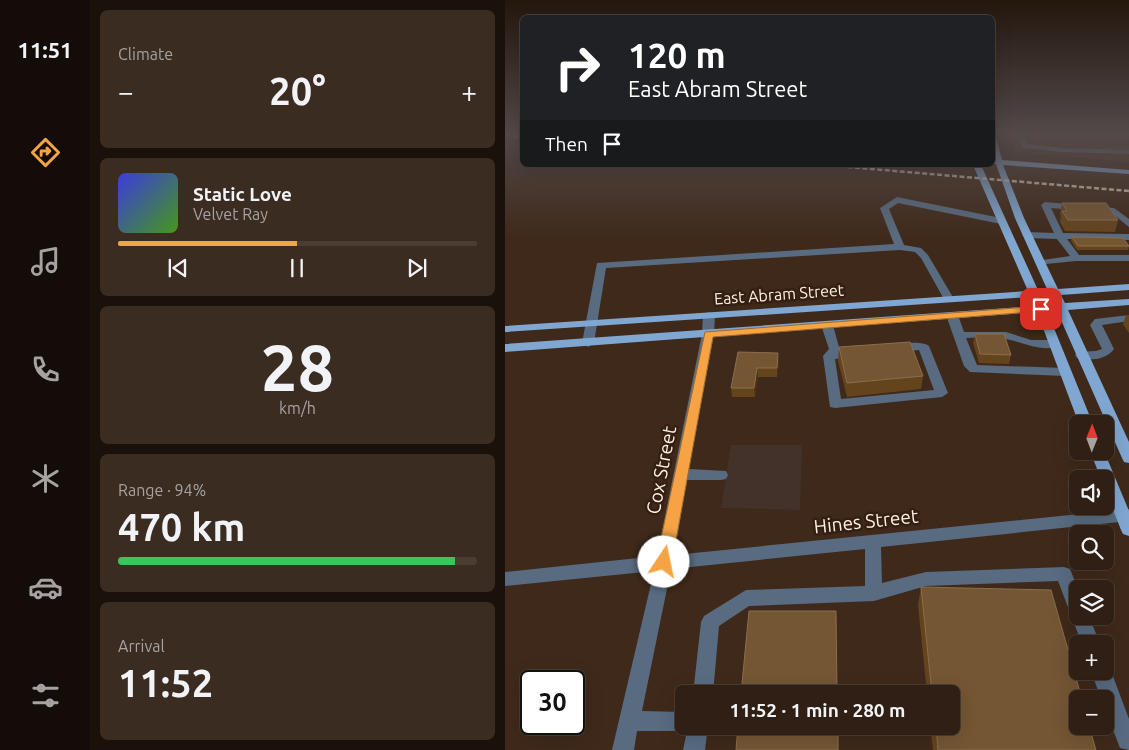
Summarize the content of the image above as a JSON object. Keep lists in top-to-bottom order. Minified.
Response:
{"streets":{"main road":["East Abram Street"],"street":["Cox Street","Hines Street"]},"crossings":[["East Abram Street","Cox Street"],["Cox Street","Hines Street"]],"north":"top","page":{"tabs":"11:51","tile":["Climate",["28","km/h"],["Range · 94%","470 km"],["Arrival","11:52"]],"turn":["120 m","East Abram Street"],"heat":["−","20°","+"],"then":"Then","song":["Static Love","Velvet Ray"],"map_buttons":["+","−"],"limit":"30","trip":"11:52 · 1 min · 280 m"}}
